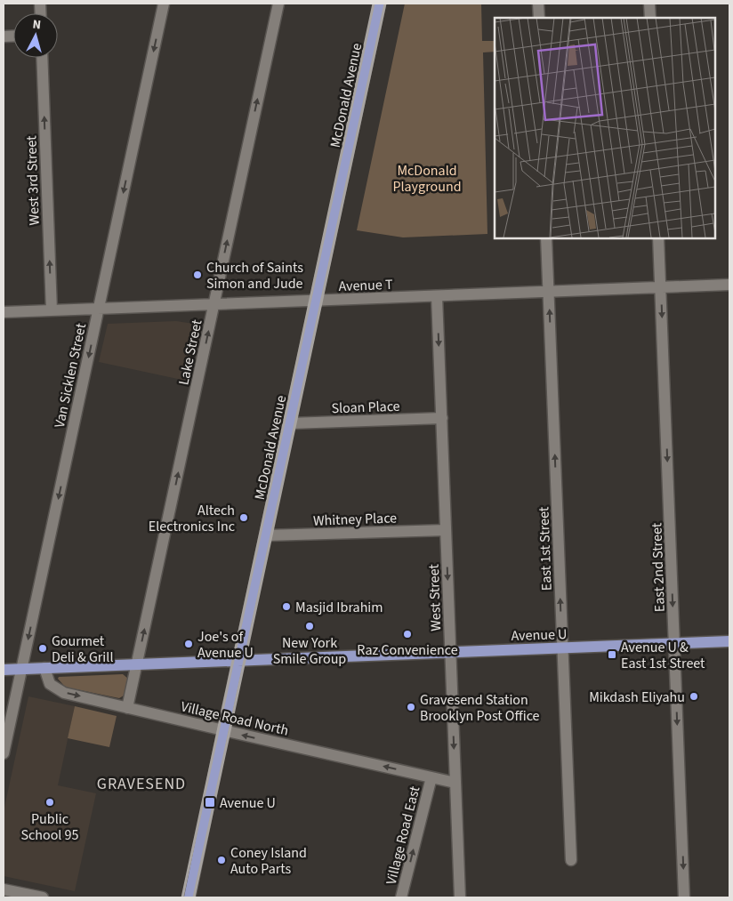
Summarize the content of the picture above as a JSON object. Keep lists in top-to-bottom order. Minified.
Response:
{"streets":{"main road":["McDonald Avenue","Avenue U"],"street":["West 3rd Street","Avenue T","Lake Street","Van Sicklen Street","Sloan Place","Whitney Place","East 1st Street","East 2nd Street","West Street","Village Road North","Village Road East"]},"crossings":[["McDonald Avenue","Avenue T"],["McDonald Avenue","Sloan Place"],["McDonald Avenue","Whitney Place"],["McDonald Avenue","Avenue U"],["McDonald Avenue","Village Road North"],["West 3rd Street","Avenue T"],["Avenue T","Lake Street"],["Avenue T","Van Sicklen Street"],["Avenue T","East 1st Street"],["Avenue T","East 2nd Street"],["Avenue T","West Street"],["Lake Street","Avenue U"],["Lake Street","Village Road North"],["Van Sicklen Street","Avenue U"],["Sloan Place","West Street"],["Whitney Place","West Street"],["East 1st Street","Avenue U"],["East 2nd Street","Avenue U"],["West Street","Avenue U"],["West Street","Village Road East"],["Avenue U","Village Road North"],["Village Road North","Village Road East"]],"one_way":["West 3rd Street","Lake Street","Van Sicklen Street","East 1st Street","East 2nd Street","West Street","Village Road East"],"districts":["GRAVESEND"],"parks":["McDonald Playground"],"places":{"other":["Church of Saints Simon and Jude","Altech Electronics Inc","Masjid Ibrahim","New York Smile Group","Raz Convenience","Joe's of Avenue U","Gourmet Deli & Grill","Mikdash Eliyahu","Gravesend Station Brooklyn Post Office","Public School 95","Coney Island Auto Parts"],"transit":["Avenue U & East 1st Street","Avenue U"]},"north":"top"}
